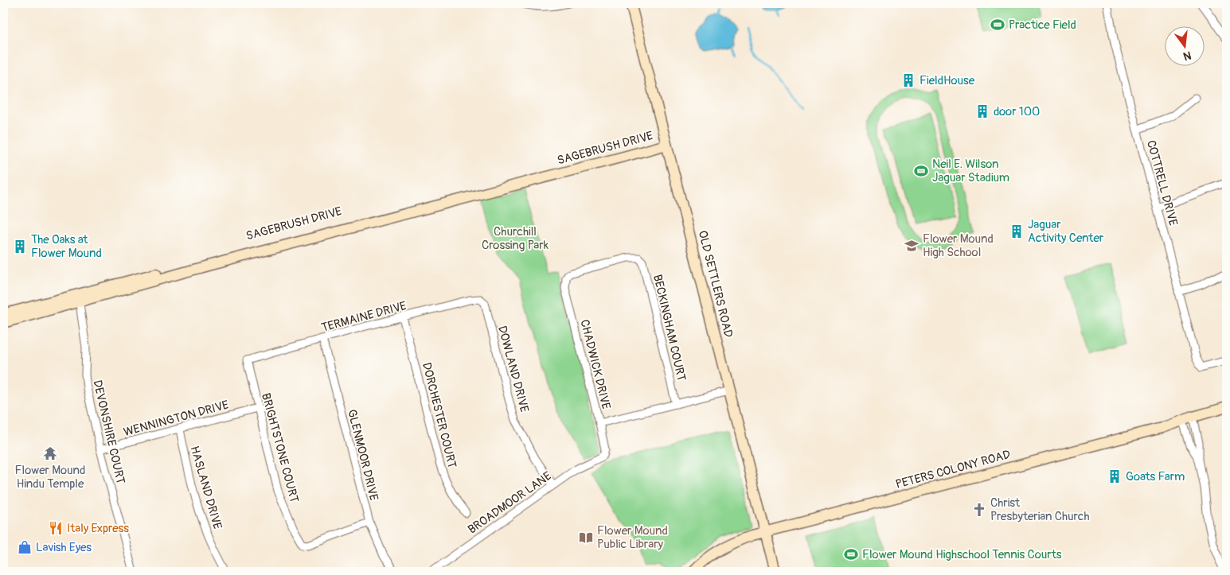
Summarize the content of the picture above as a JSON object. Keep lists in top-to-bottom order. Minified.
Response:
{"streets":{"street":["SAGEBRUSH DRIVE","COTTRELL DRIVE","OLD SETTLERS ROAD","TERMAINE DRIVE","BECKINGHAM COURT","CHADWICK DRIVE","DOWLAND DRIVE","DORCHESTER COURT","WENNINGTON DRIVE","DEVONSHIRE COURT","BRIGHTSTONE COURT","GLENMOOR DRIVE","PETERS COLONY ROAD","HASLAND DRIVE","BROADMOOR LANE"]},"crossings":[["SAGEBRUSH DRIVE","OLD SETTLERS ROAD"],["SAGEBRUSH DRIVE","DEVONSHIRE COURT"],["OLD SETTLERS ROAD","PETERS COLONY ROAD"],["TERMAINE DRIVE","DOWLAND DRIVE"],["TERMAINE DRIVE","DORCHESTER COURT"],["TERMAINE DRIVE","BRIGHTSTONE COURT"],["TERMAINE DRIVE","GLENMOOR DRIVE"],["BECKINGHAM COURT","CHADWICK DRIVE"],["CHADWICK DRIVE","BROADMOOR LANE"],["DOWLAND DRIVE","BROADMOOR LANE"],["WENNINGTON DRIVE","DEVONSHIRE COURT"],["WENNINGTON DRIVE","BRIGHTSTONE COURT"],["WENNINGTON DRIVE","HASLAND DRIVE"],["BRIGHTSTONE COURT","GLENMOOR DRIVE"]],"parks":["Churchill Crossing Park"],"places":{"sports":["Practice Field","Neil E. Wilson Jaguar Stadium","Flower Mound Highschool Tennis Courts"],"building":["FieldHouse","door 100","Jaguar Activity Center","The Oaks at Flower Mound","Goats Farm"],"school or university":["Flower Mound High School"],"temple":["Flower Mound Hindu Temple"],"church":["Christ Presbyterian Church"],"restaurant":["Italy Express"],"library":["Flower Mound Public Library"],"shop":["Lavish Eyes"]},"north":"bottom"}
